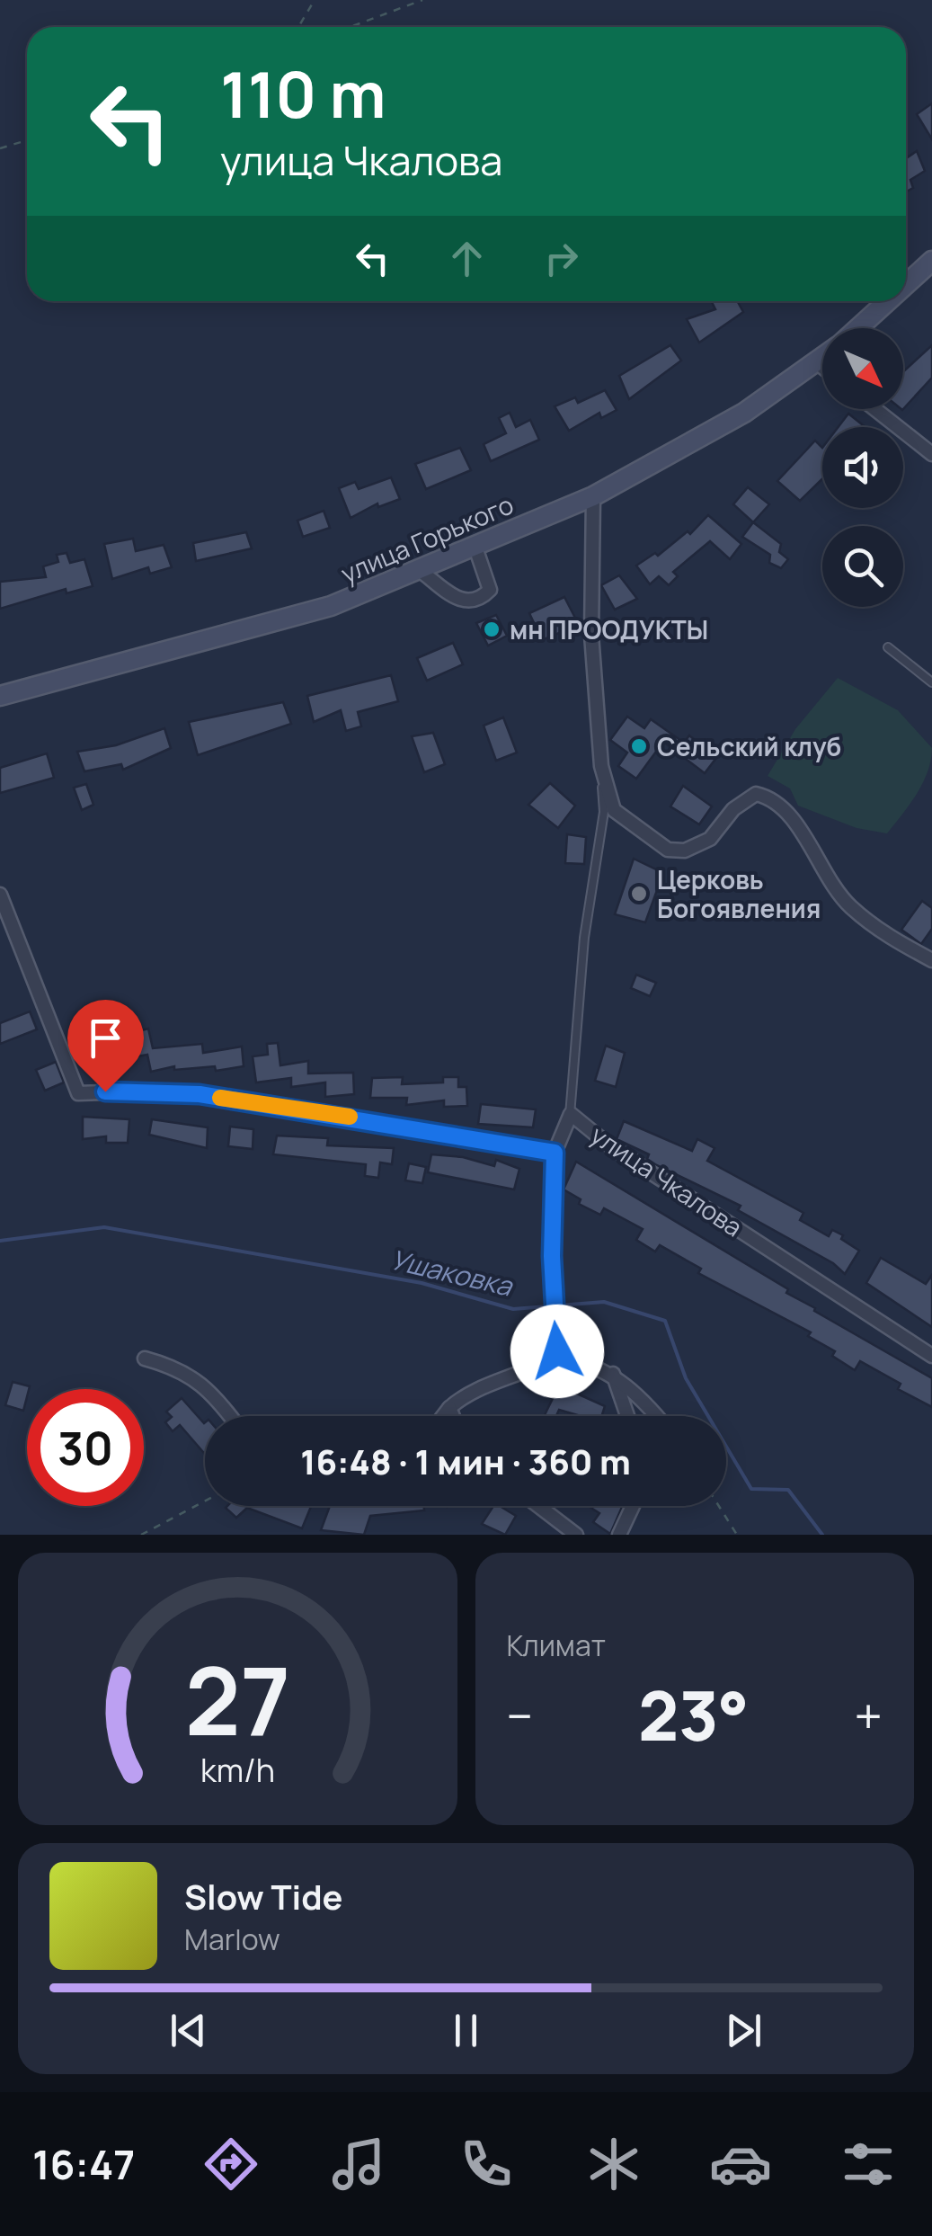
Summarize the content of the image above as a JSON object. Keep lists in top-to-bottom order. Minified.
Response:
{"streets":{"main road":["улица Горького"],"street":["улица Чкалова"]},"water":["Ушаковка"],"places":["мн ПРООДУКТЫ","Сельский клуб","Церковь Богоявления"],"north":"bottom right","page":{"turn":["110 m","улица Чкалова"],"limit":"30","trip":"16:48 · 1 мин · 360 m","tile":"Климат","heat":["−","23°","+"],"song":["Slow Tide","Marlow"],"tabs":"16:47","gauge":["27","km/h"]}}
